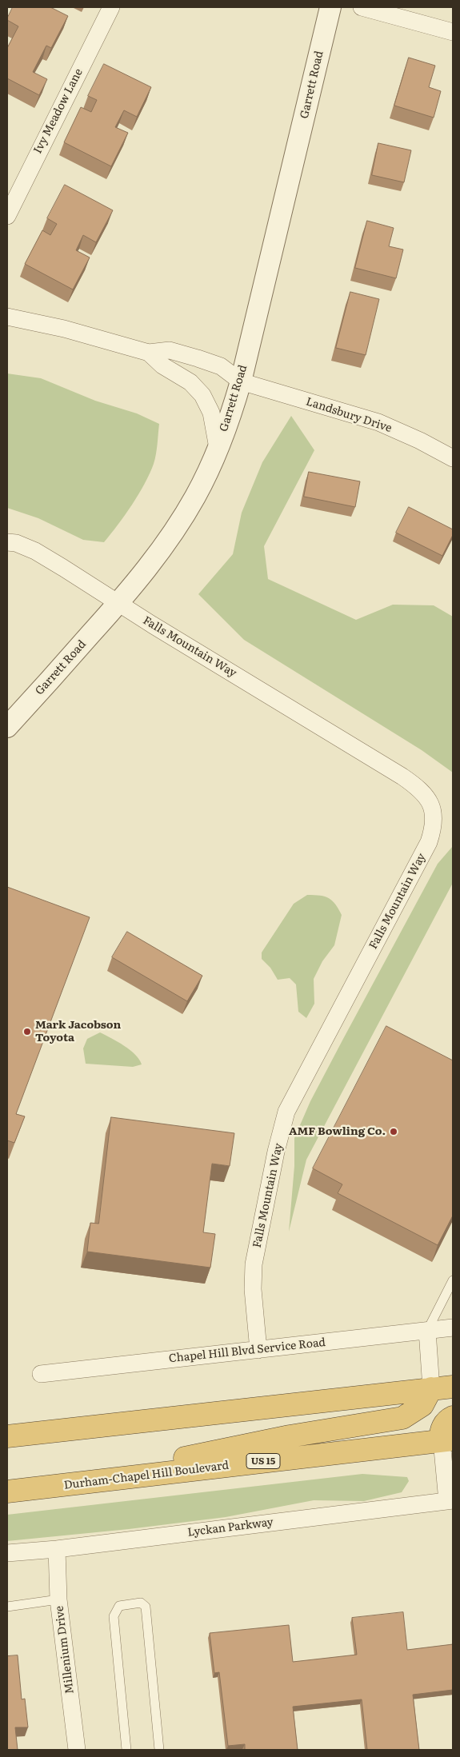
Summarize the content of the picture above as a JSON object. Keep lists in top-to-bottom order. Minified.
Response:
{"streets":{"highway":["US 15","Durham-Chapel Hill Boulevard"],"street":["Garrett Road","Ivy Meadow Lane","Landsbury Drive","Falls Mountain Way","Chapel Hill Blvd Service Road","Lyckan Parkway","Millenium Drive"]},"crossings":[["Garrett Road","Landsbury Drive"],["Garrett Road","Falls Mountain Way"],["Falls Mountain Way","Chapel Hill Blvd Service Road"],["Lyckan Parkway","Millenium Drive"]],"places":["Mark Jacobson Toyota","AMF Bowling Co."]}
